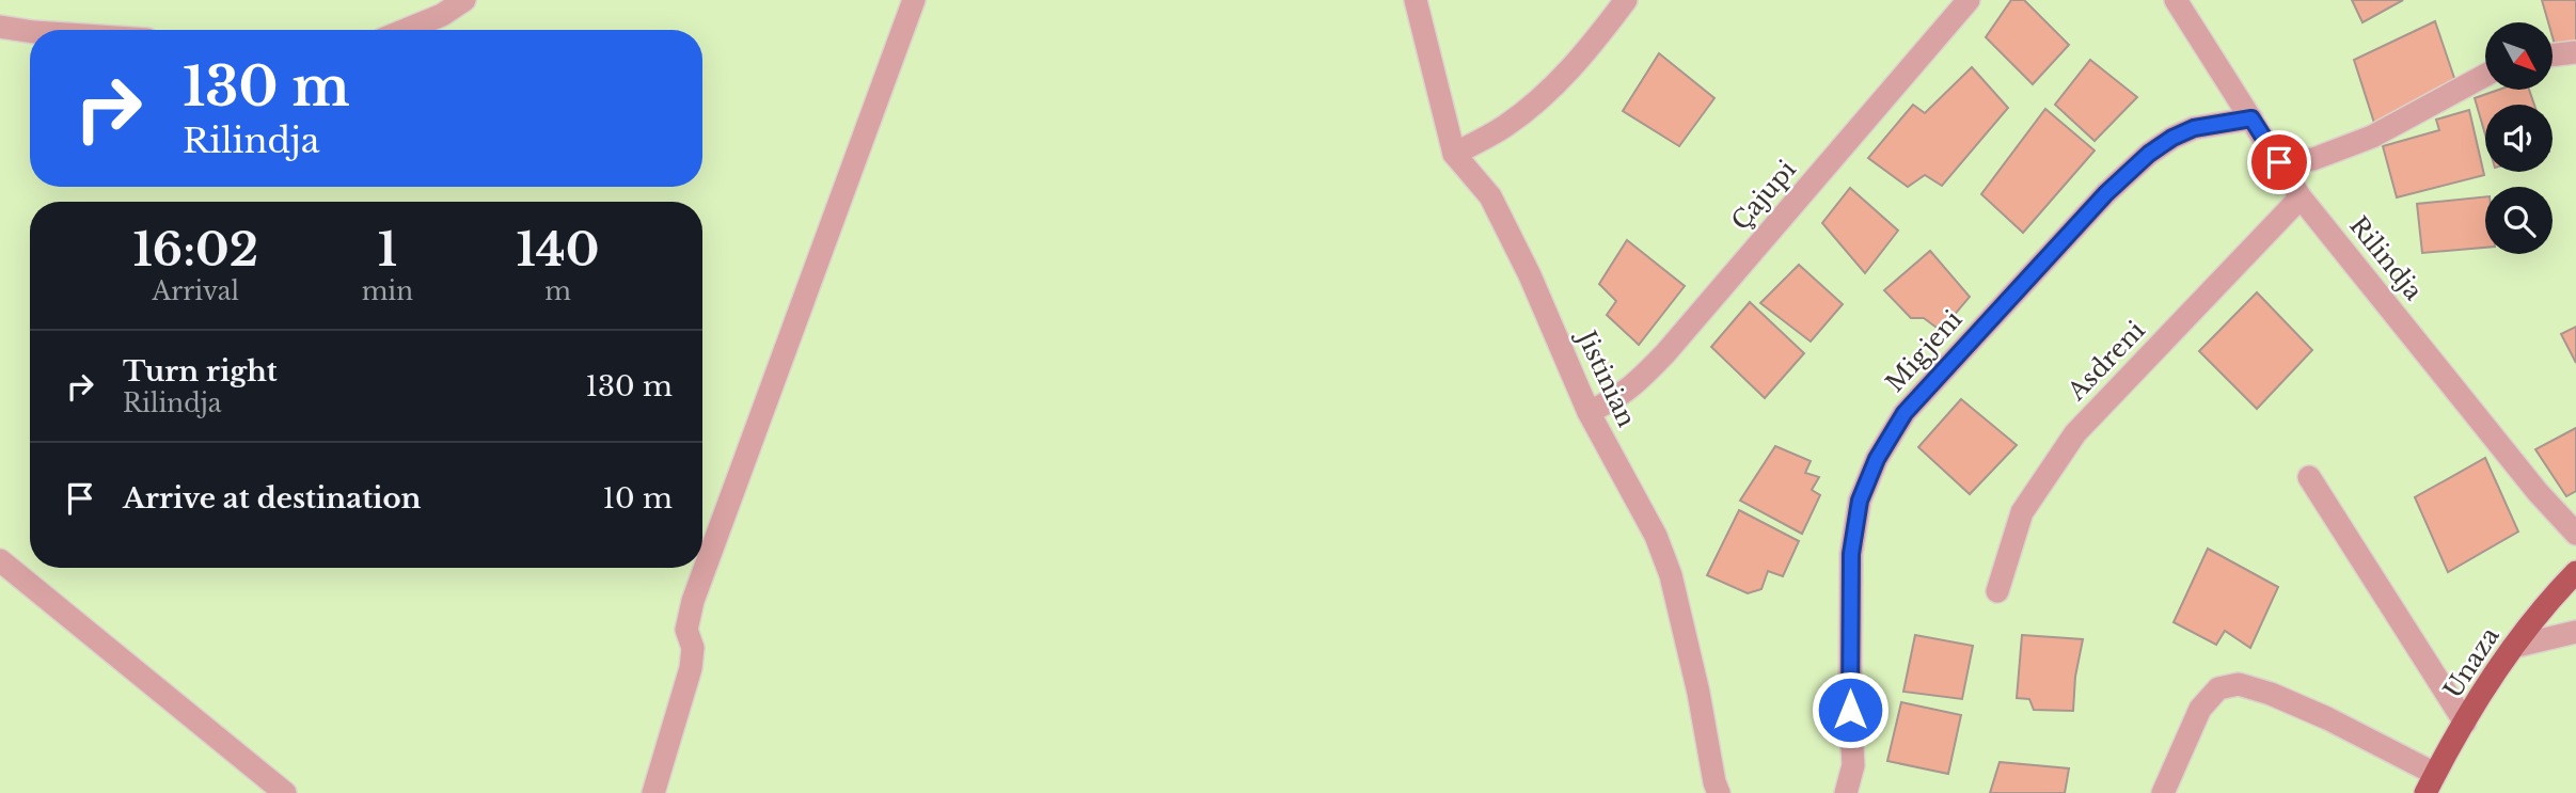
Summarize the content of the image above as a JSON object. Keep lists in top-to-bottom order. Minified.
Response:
{"streets":{"main road":["Unaza"],"street":["Çajupi","Rilindja","Migjeni","Asdreni","Jistinian"]},"crossings":[["Çajupi","Jistinian"],["Rilindja","Migjeni"],["Rilindja","Asdreni"]],"north":"bottom right","page":{"turn":["130 m","Rilindja"],"eta":["16:02","Arrival","1","min","140","m"],"list":[{"name":"Turn right","note":"Rilindja","value":"130 m"},{"name":"Arrive at destination","value":"10 m"}]}}
